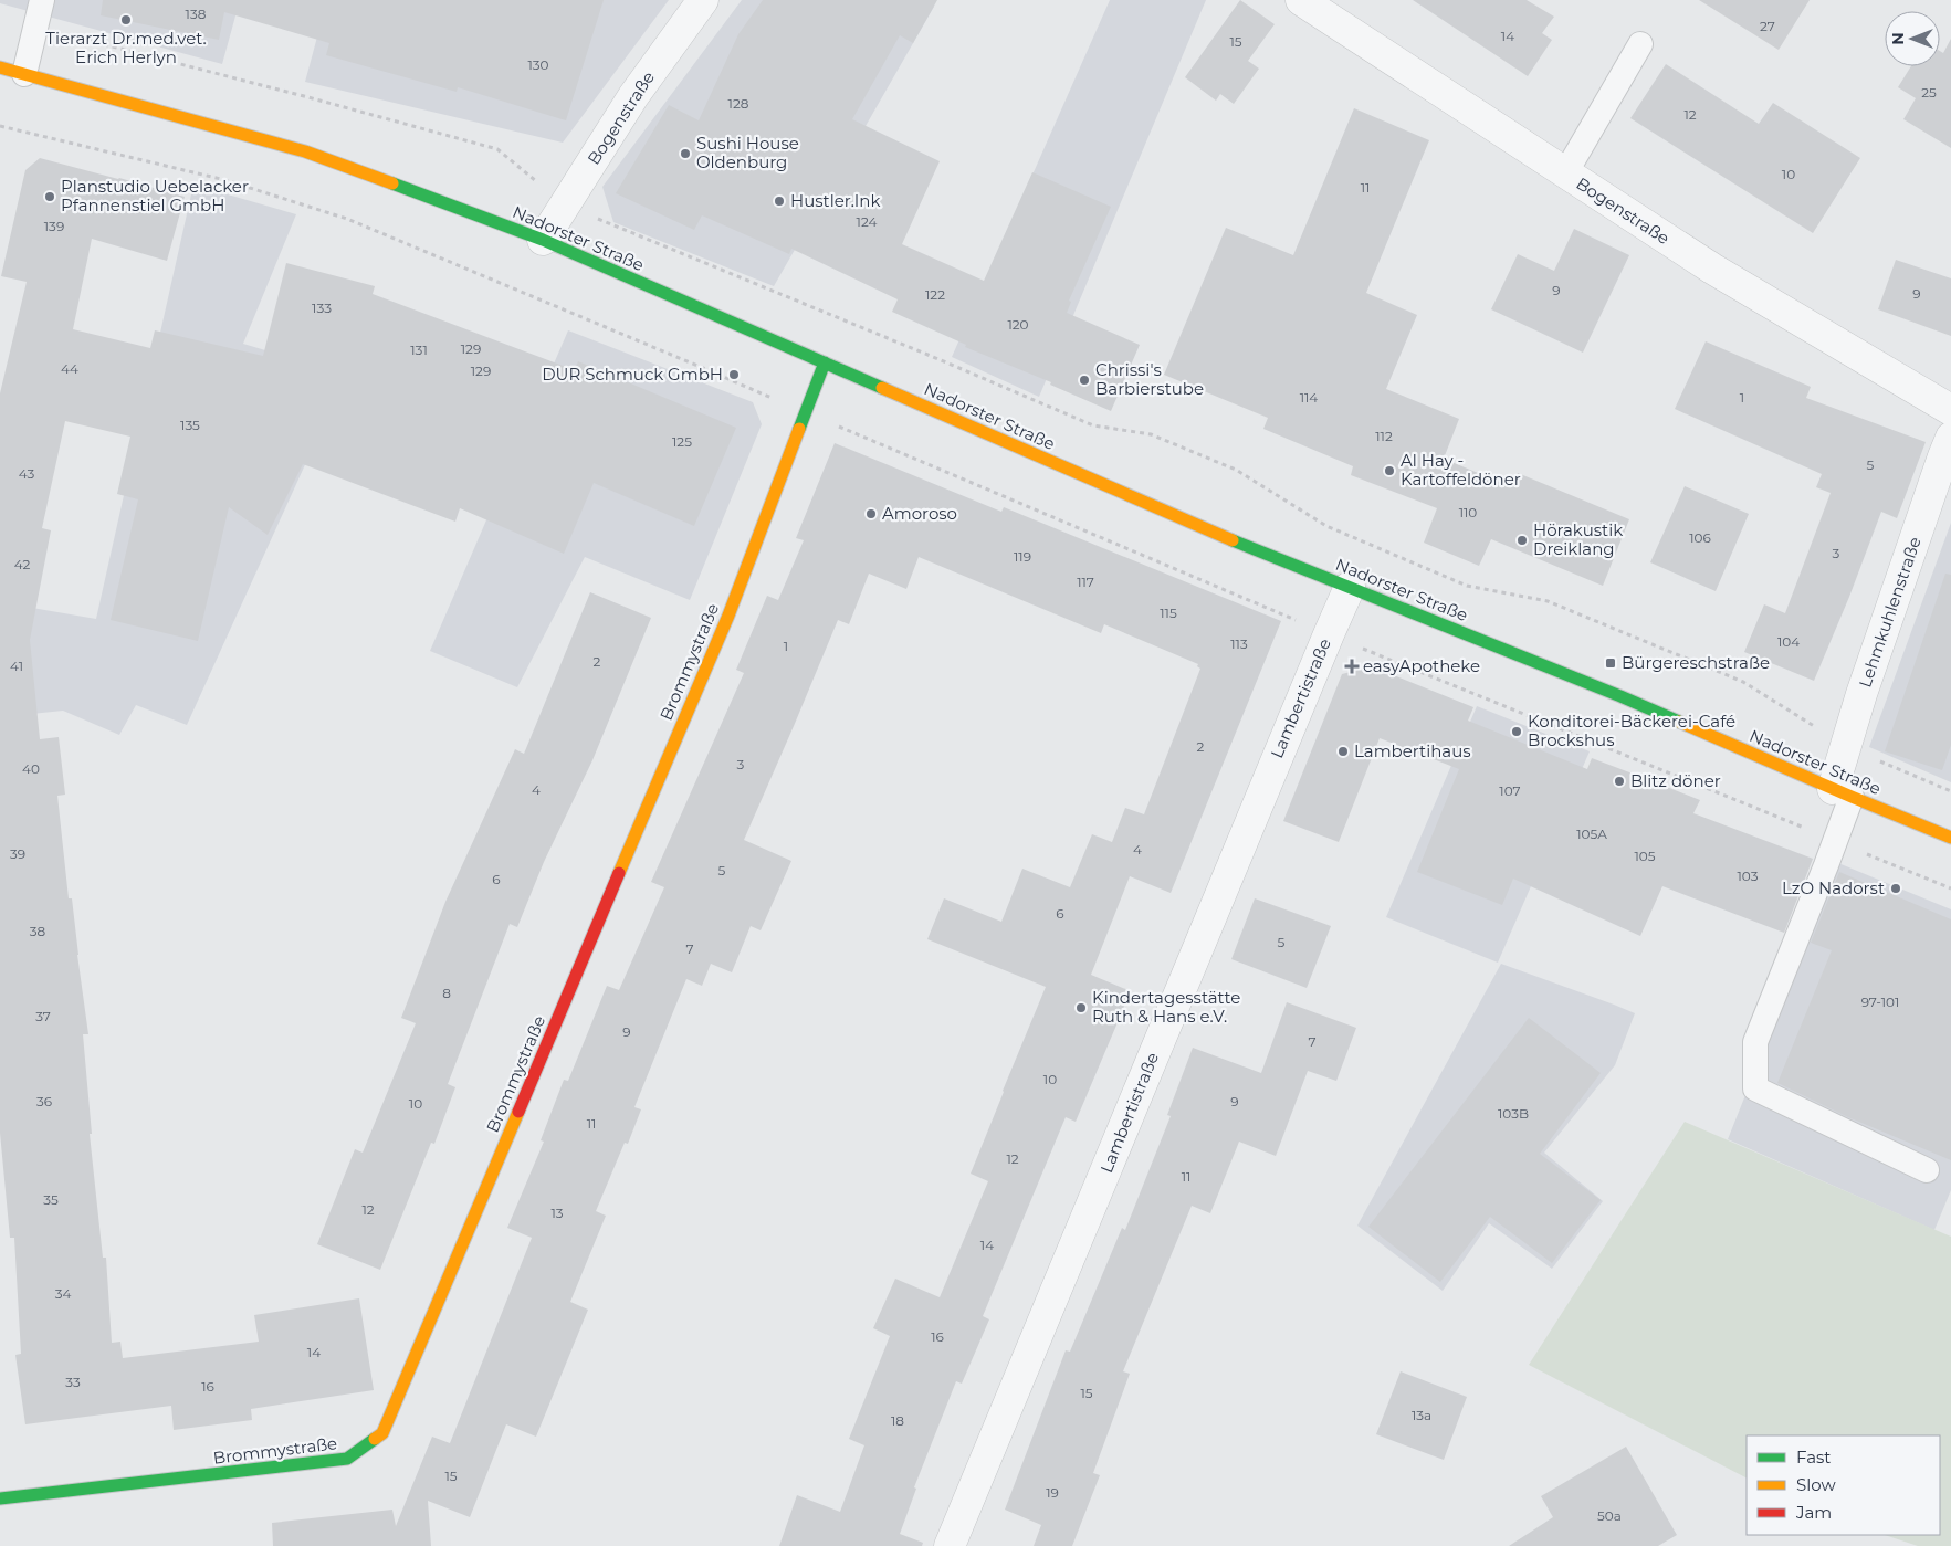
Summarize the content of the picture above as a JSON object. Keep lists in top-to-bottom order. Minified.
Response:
{"streets":{"street":["Bogenstraße","Nadorster Straße","Lehmkuhlenstraße","Brommystraße","Lambertistraße"]},"crossings":[["Bogenstraße","Nadorster Straße"],["Nadorster Straße","Lehmkuhlenstraße"],["Nadorster Straße","Brommystraße"],["Nadorster Straße","Lambertistraße"]],"places":{"other":["Tierarzt Dr.med.vet. Erich Herlyn","Sushi House Oldenburg","Planstudio Uebelacker Pfannenstiel GmbH","Hustler.Ink","DUR Schmuck GmbH","Chrissi's Barbierstube","Al Hay - Kartoffeldöner","Amoroso","Hörakustik Dreiklang","Konditorei-Bäckerei-Café Brockshus","Lambertihaus","Blitz döner","LzO Nadorst","Kindertagesstätte Ruth & Hans e.V."],"transit":["Bürgereschstraße"],"health":["easyApotheke"]},"house_numbers":["138","27","14","15","130","25","128","12","10","11","124","139","9","9","122","133","120","129","131","44","129","114","1","135","112","125","5","43","110","106","3","119","42","117","115","104","113","1","2","41","2","3","40","4","107","105A","4","39","105","5","103","6","6","38","5","7","8","97-101","37","9","7","10","36","9","10","103B","11","12","11","35","12","13","14","34","16","14","33","16","15","13a","18","15","19","50a"],"legend":["Fast","Slow","Jam"],"north":"left"}
